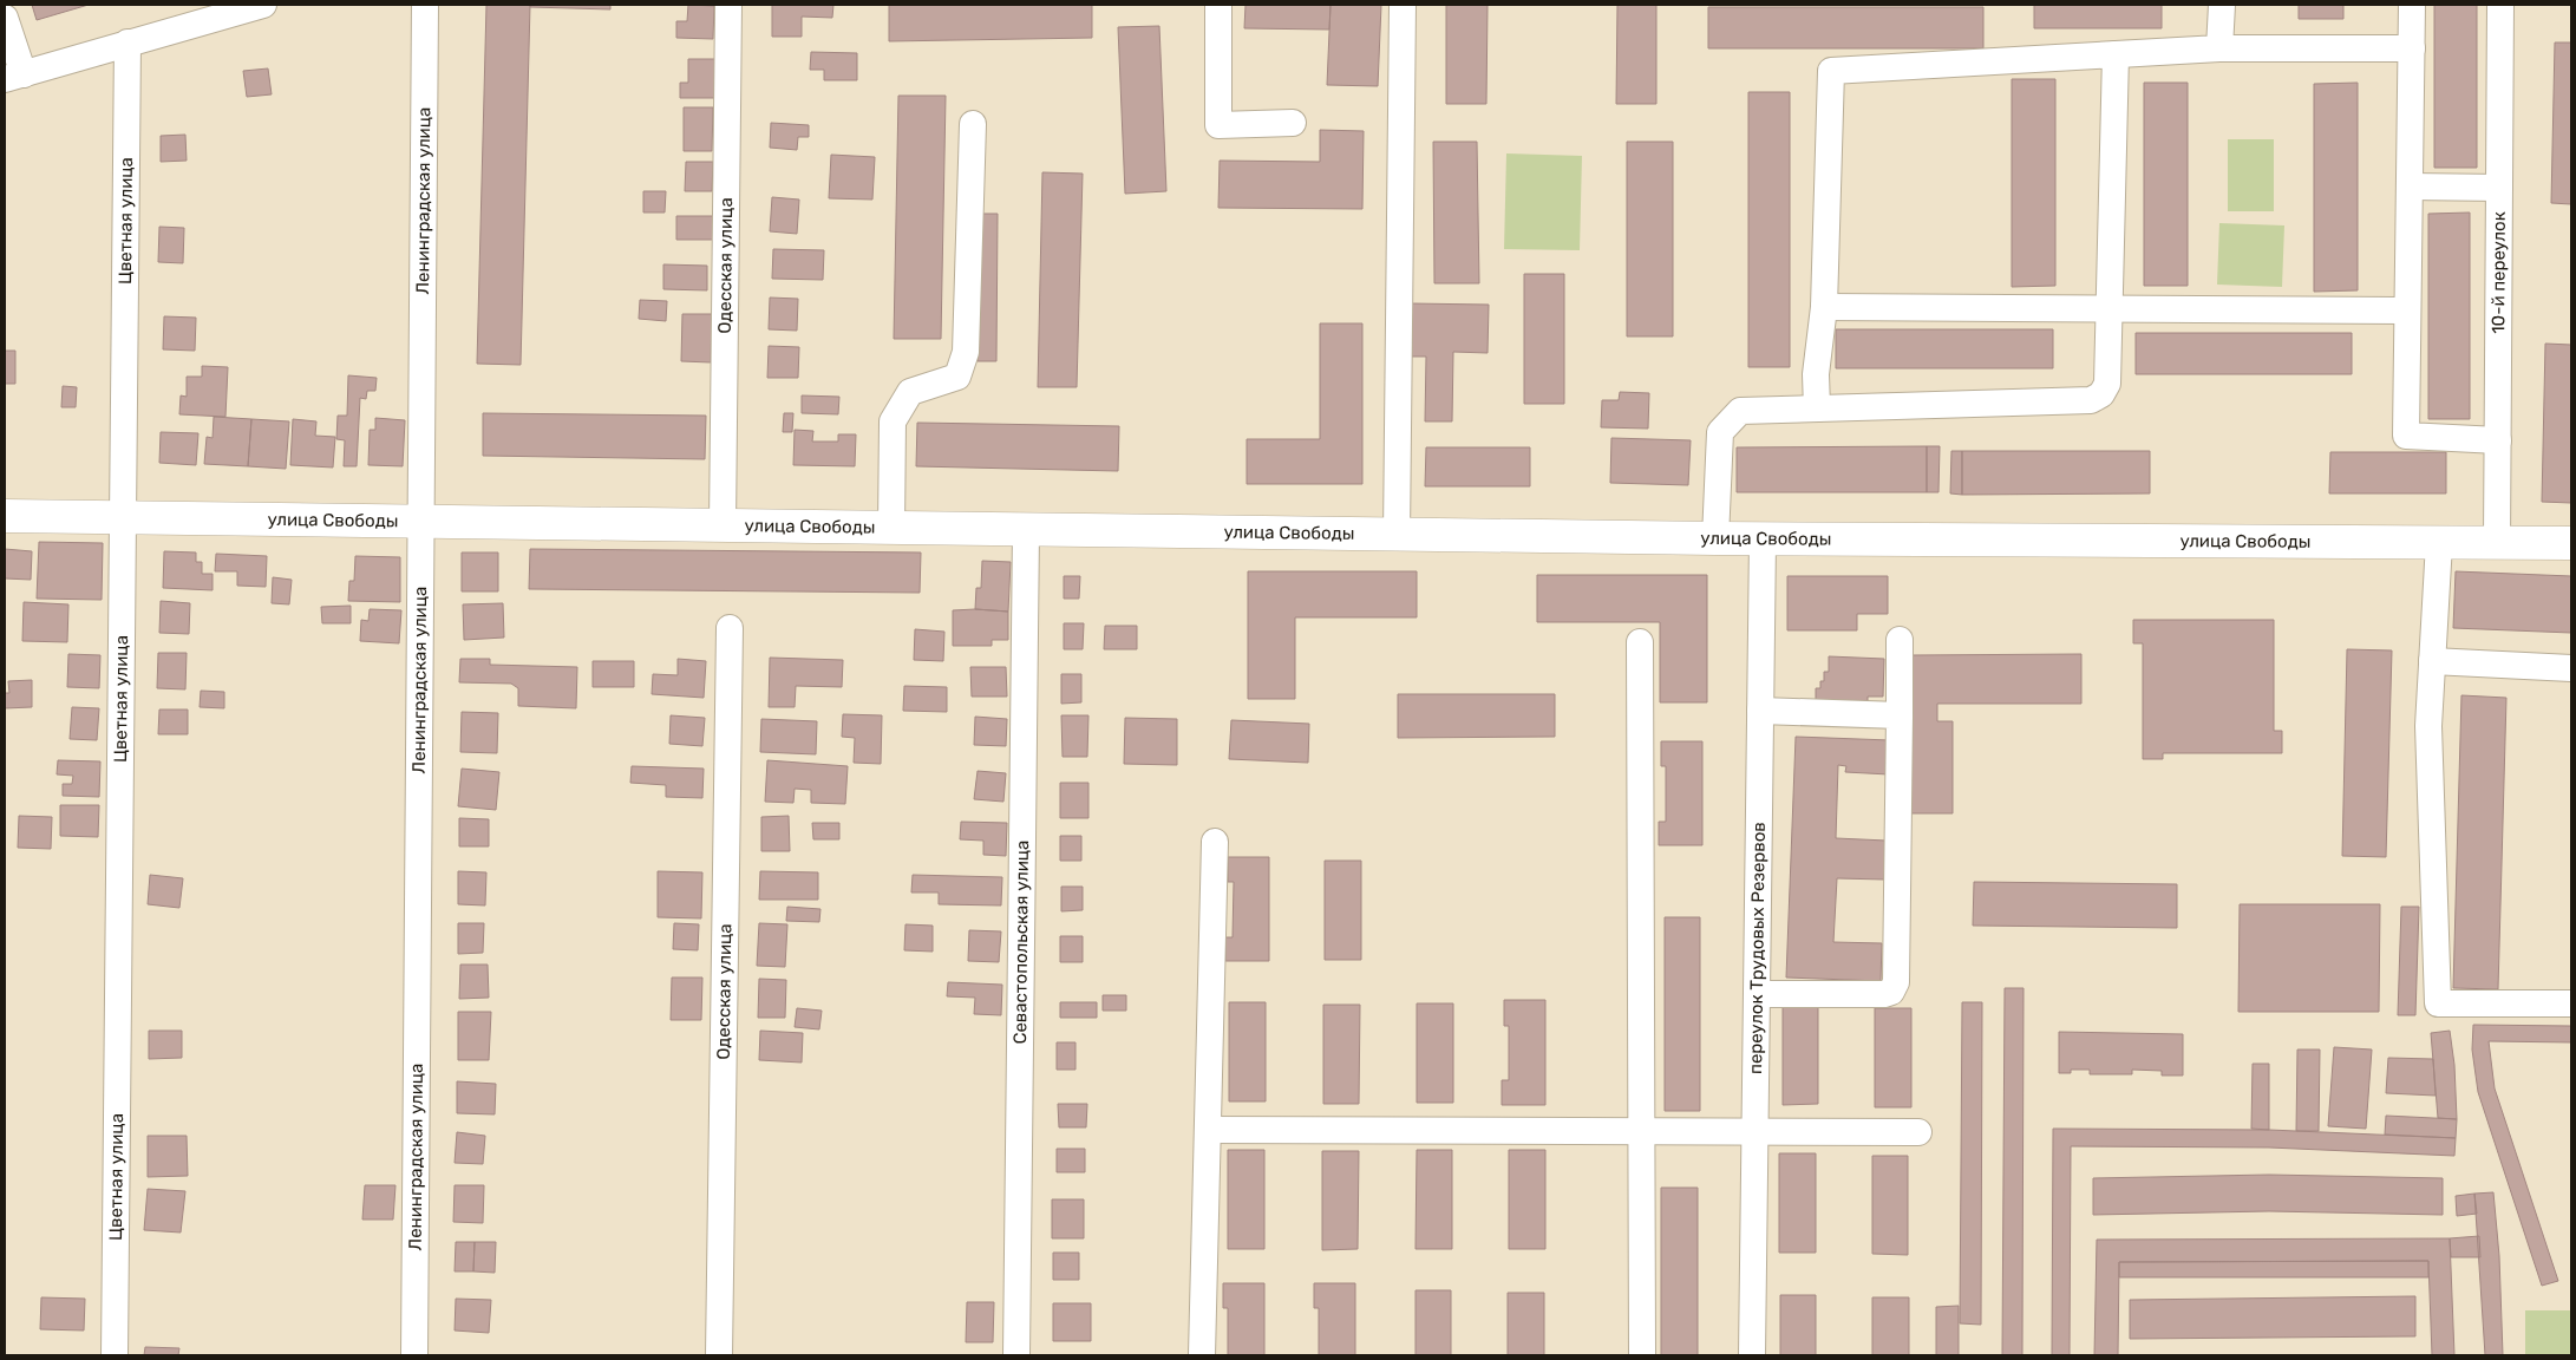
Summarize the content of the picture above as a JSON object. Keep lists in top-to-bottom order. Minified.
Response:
{"streets":{"main road":["улица Свободы"],"street":["Ленинградская улица","Цветная улица","Одесская улица","10-й переулок","Севастопольская улица","переулок Трудовых Резервов"]},"crossings":[["Ленинградская улица","улица Свободы"],["Цветная улица","улица Свободы"],["Одесская улица","улица Свободы"],["10-й переулок","улица Свободы"],["улица Свободы","Севастопольская улица"],["улица Свободы","переулок Трудовых Резервов"]]}
